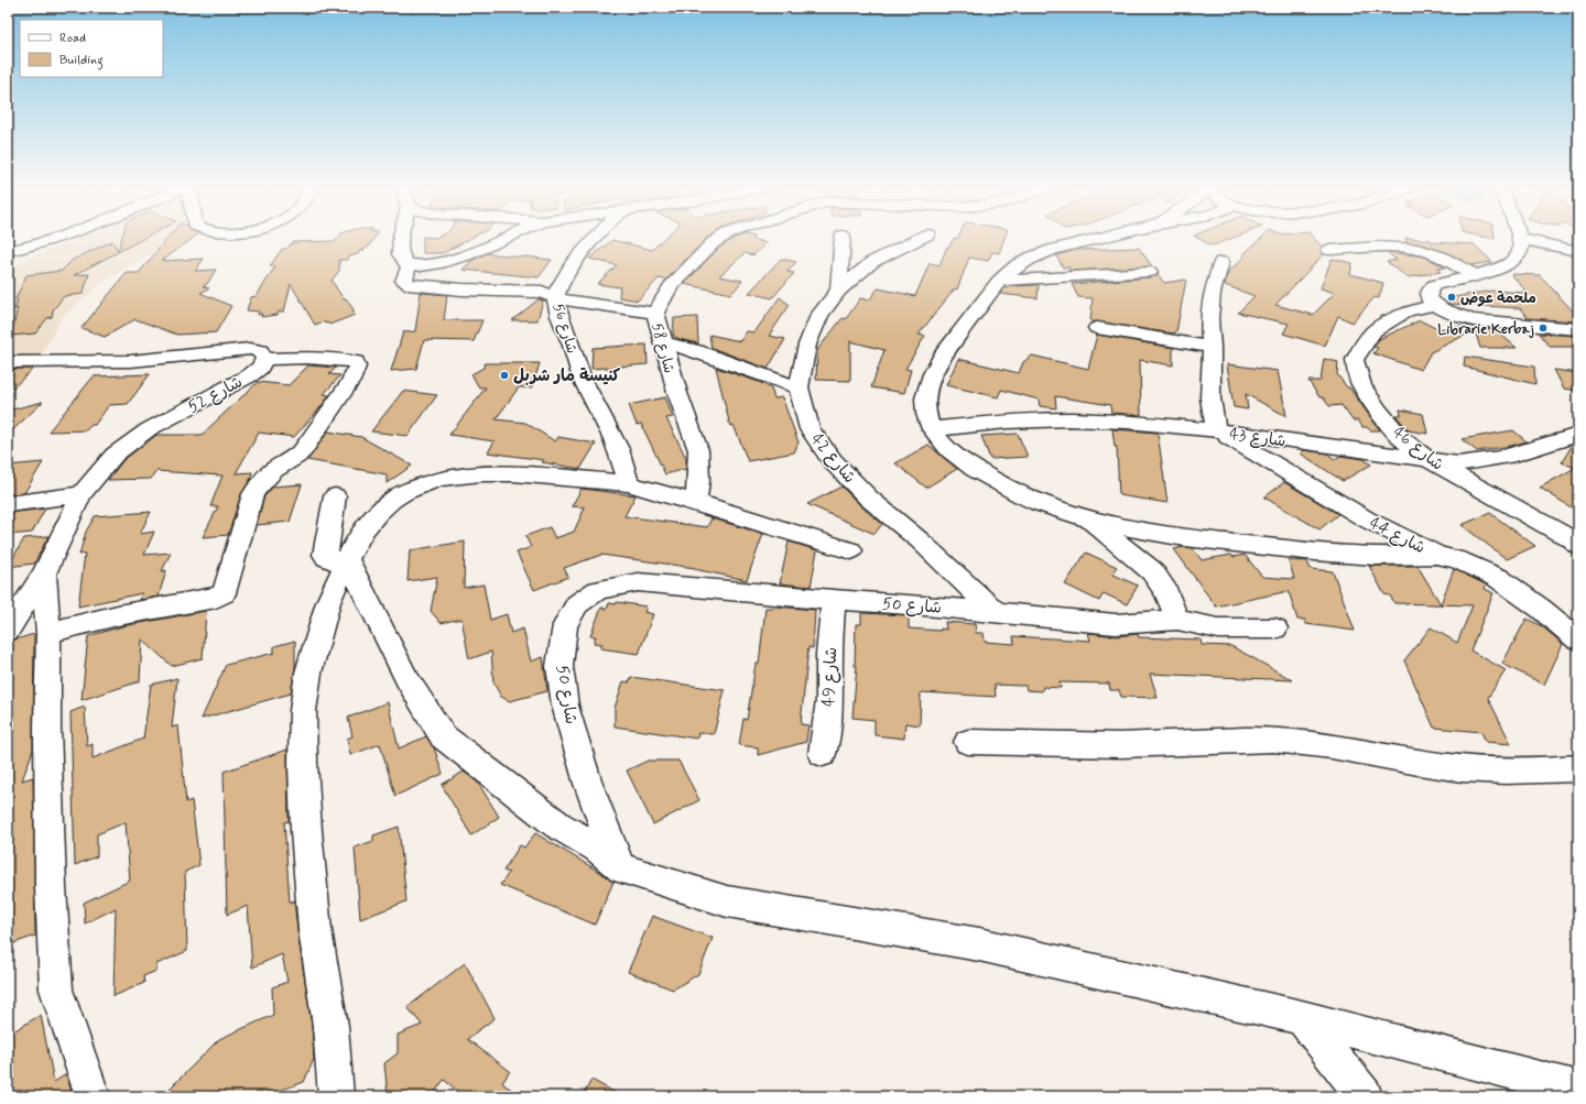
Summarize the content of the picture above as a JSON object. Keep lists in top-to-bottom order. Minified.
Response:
{"streets":{"street":["شارع 56","شارع 58","شارع 52","شارع 43","شارع 46","شارع 42","شارع 44","شارع 50","شارع 49"]},"crossings":[["شارع 43","شارع 46"],["شارع 43","شارع 44"],["شارع 42","شارع 50"],["شارع 50","شارع 49"]],"places":["ملحمة عوض","Librarie Kerbaj","كنيسة مار شربل"],"legend":["Road","Building"]}
